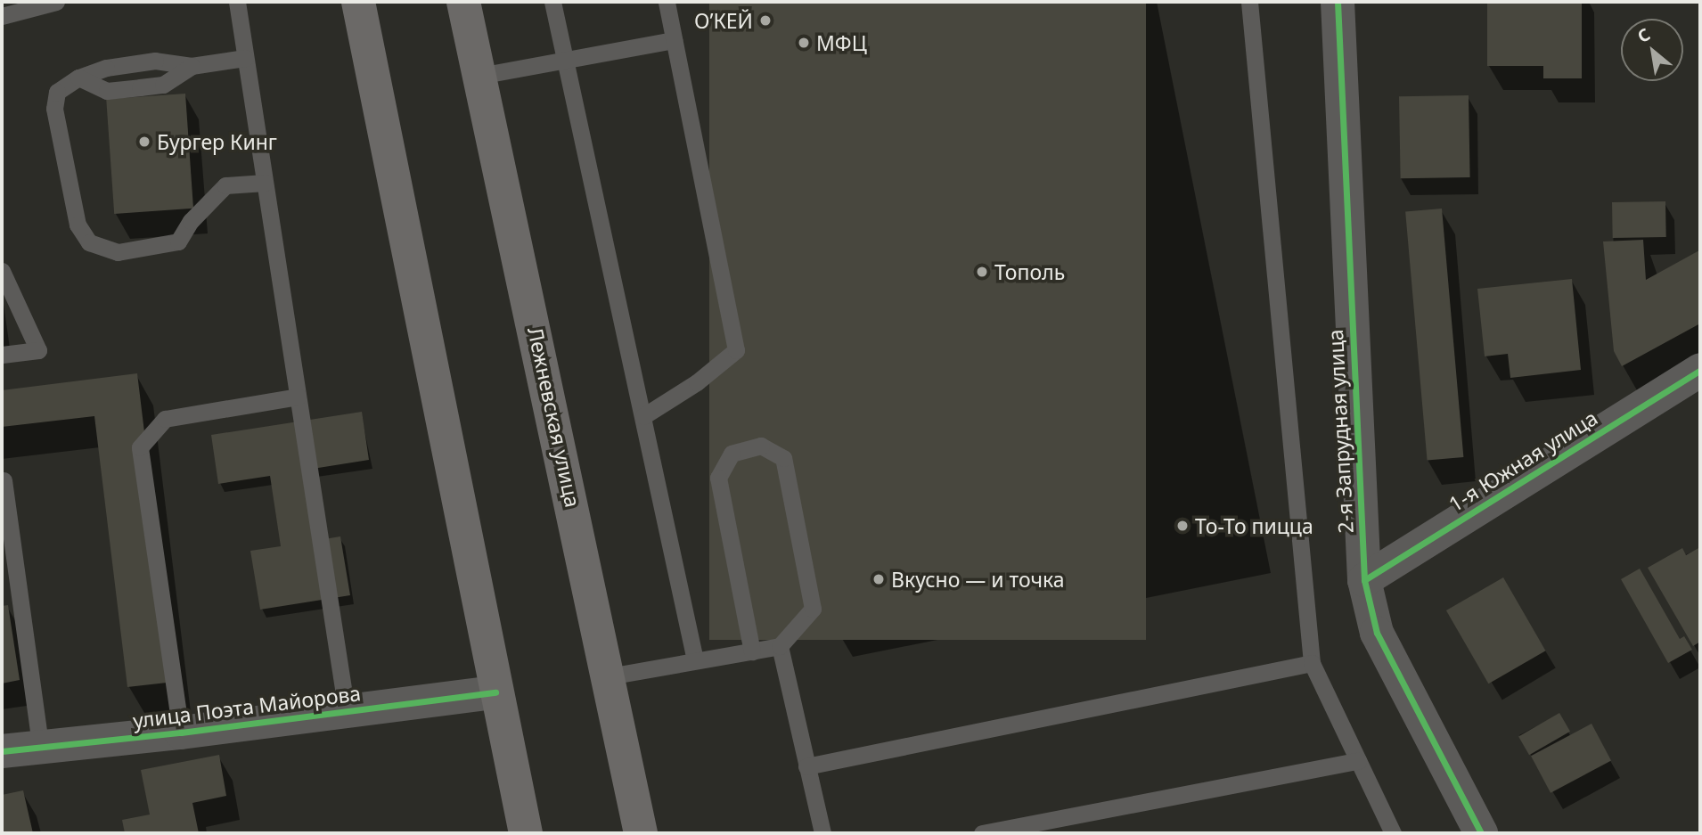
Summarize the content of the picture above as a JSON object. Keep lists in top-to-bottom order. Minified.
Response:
{"streets":{"highway":["Лежневская улица"],"street":["2-я Запрудная улица","1-я Южная улица","улица Поэта Майорова"]},"crossings":[["2-я Запрудная улица","1-я Южная улица"]],"places":["О’КЕЙ","МФЦ","Бургер Кинг","Тополь","То-То пицца","Вкусно — и точка"],"north":"top left"}
